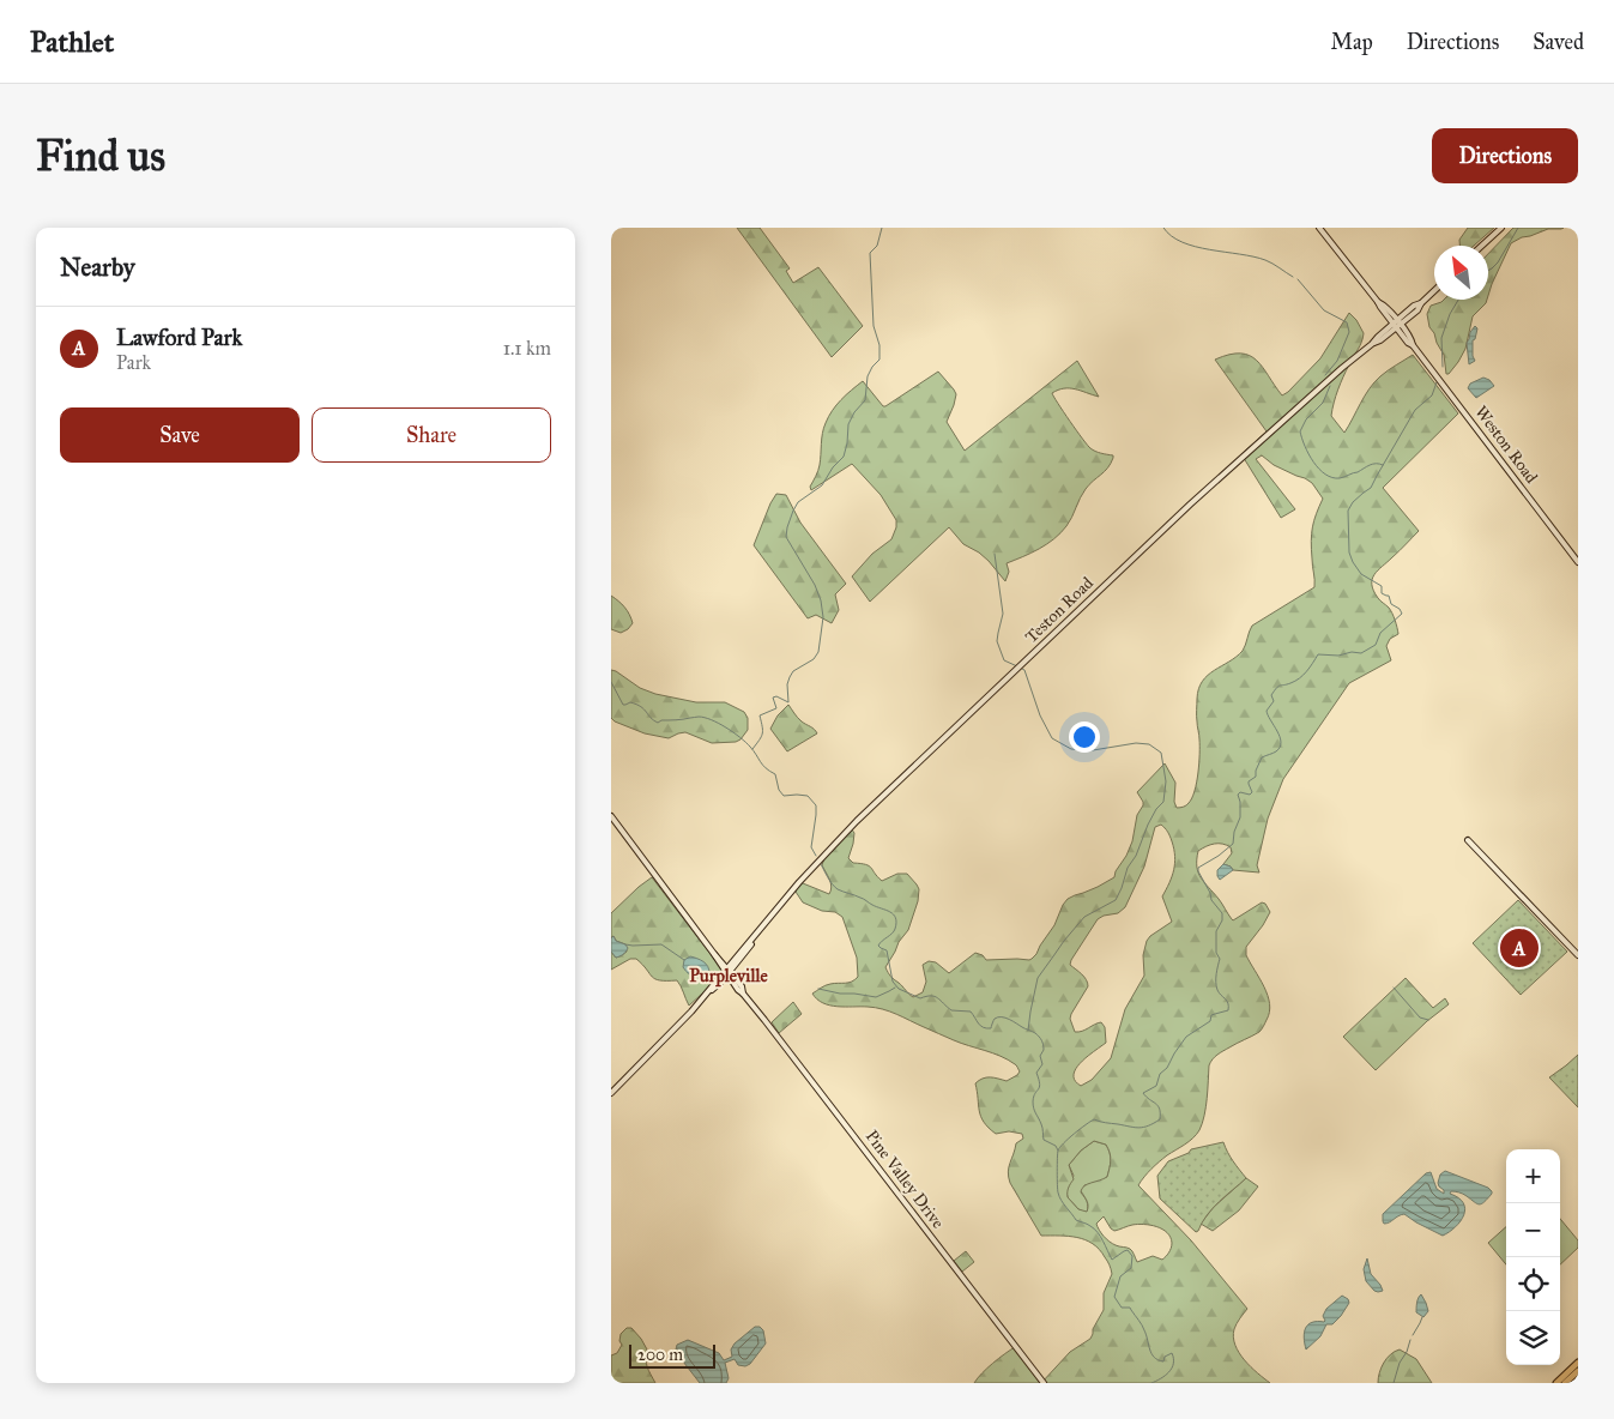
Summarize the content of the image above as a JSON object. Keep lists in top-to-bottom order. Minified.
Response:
{"streets":{"street":["Weston Road","Teston Road","Pine Valley Drive"]},"crossings":[["Weston Road","Teston Road"],["Teston Road","Pine Valley Drive"]],"districts":["Purpleville"],"scale_bar":"200 m","north":"top left","page":{"header":"Pathlet","nav":["Map","Directions","Saved"],"buttons":["Directions",["Save","Share"]],"title":"Find us","heading":"Nearby","list":[{"mark":"A","name":"Lawford Park","note":"Park","value":"1.1 km"}],"pins":"A","map_buttons":["+","−"],"scale":"200 m"}}
